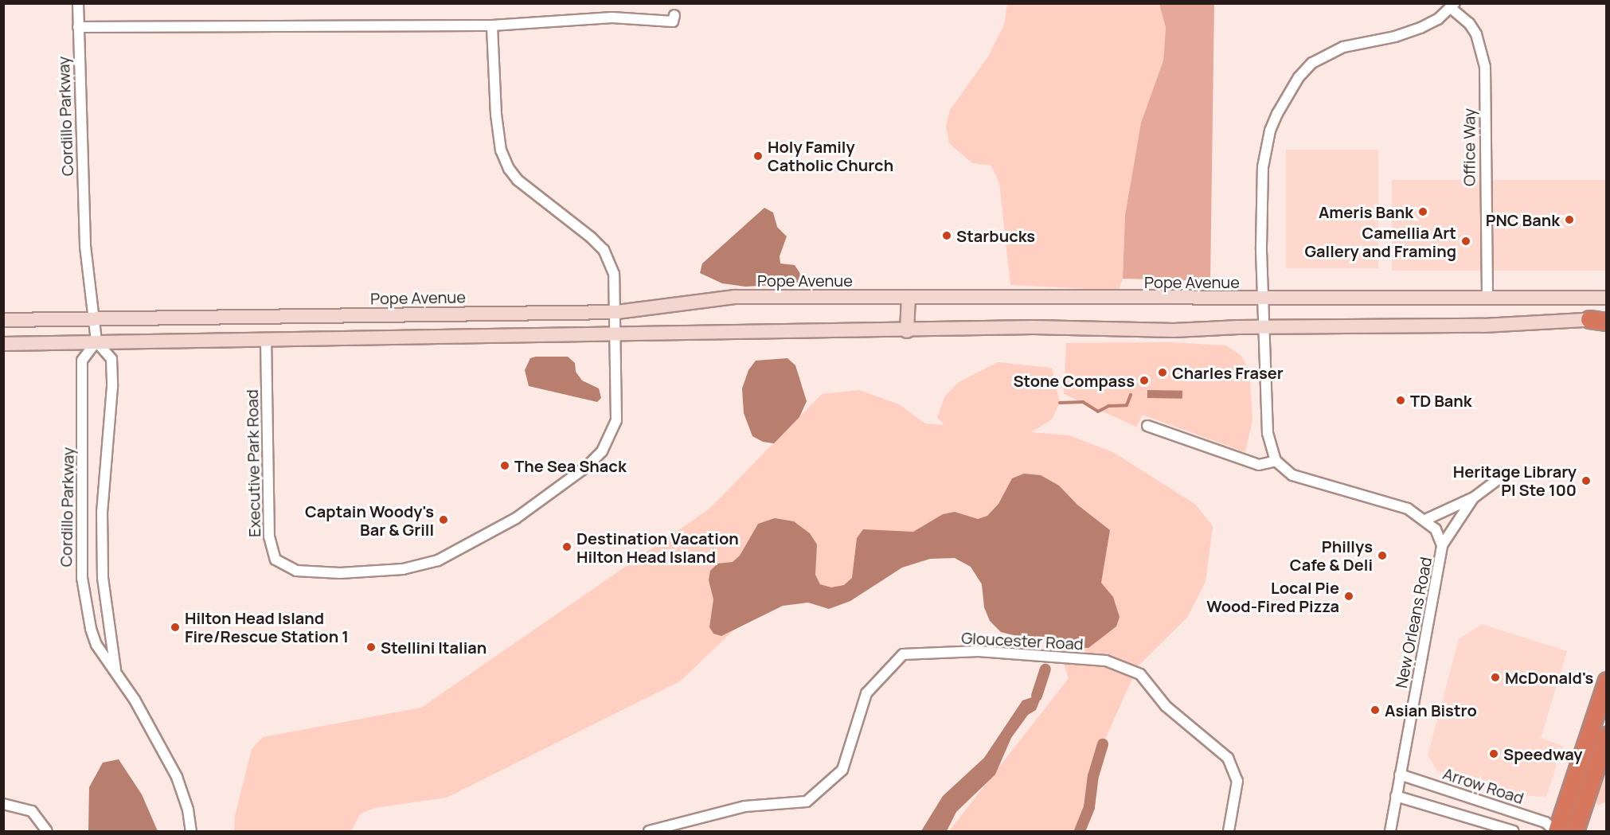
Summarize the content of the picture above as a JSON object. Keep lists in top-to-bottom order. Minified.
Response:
{"streets":{"main road":["Pope Avenue"],"street":["Cordillo Parkway","Office Way","Executive Park Road","New Orleans Road","Gloucester Road","Arrow Road"]},"crossings":[["Cordillo Parkway","Pope Avenue"],["Office Way","Pope Avenue"],["Pope Avenue","Executive Park Road"],["New Orleans Road","Arrow Road"]],"places":["Holy Family Catholic Church","Ameris Bank","PNC Bank","Starbucks","Camellia Art Gallery and Framing","Charles Fraser","Stone Compass","TD Bank","The Sea Shack","Heritage Library Pl Ste 100","Captain Woody's Bar & Grill","Destination Vacation Hilton Head Island","Phillys Cafe & Deli","Local Pie Wood-Fired Pizza","Hilton Head Island Fire/Rescue Station 1","Stellini Italian","McDonald's","Asian Bistro","Speedway"]}
